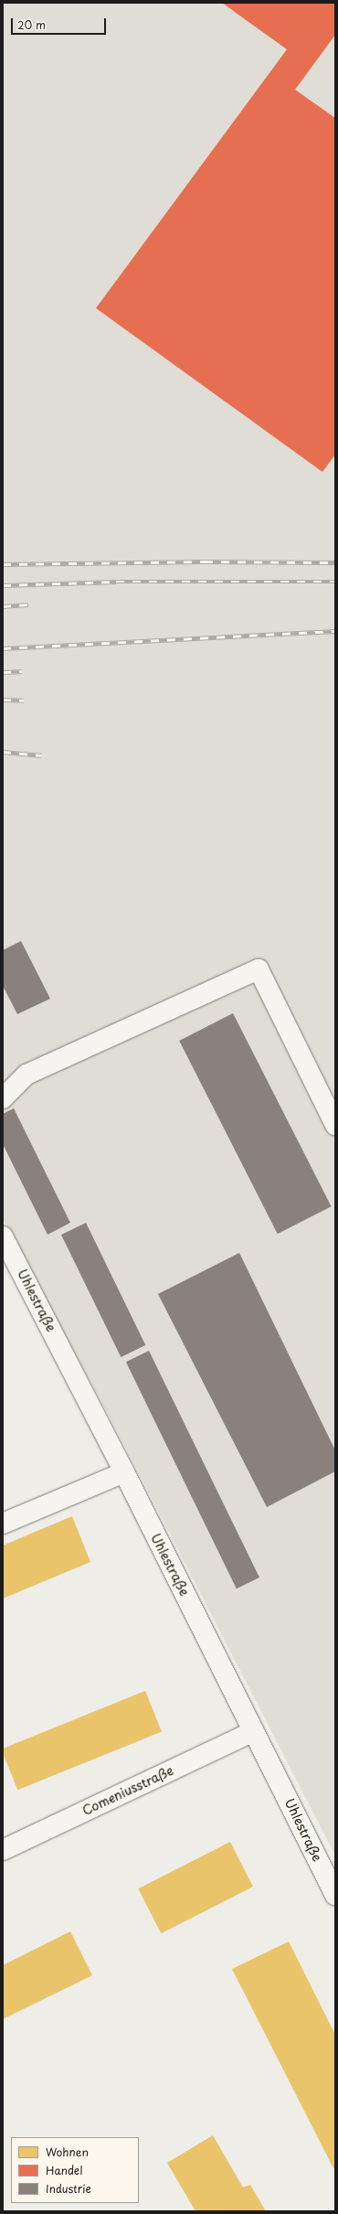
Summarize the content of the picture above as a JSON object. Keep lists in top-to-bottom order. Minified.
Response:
{"streets":{"street":["Uhlestraße","Comeniusstraße"]},"crossings":[["Uhlestraße","Comeniusstraße"]],"legend":["Wohnen","Handel","Industrie"],"scale_bar":"20 m"}
